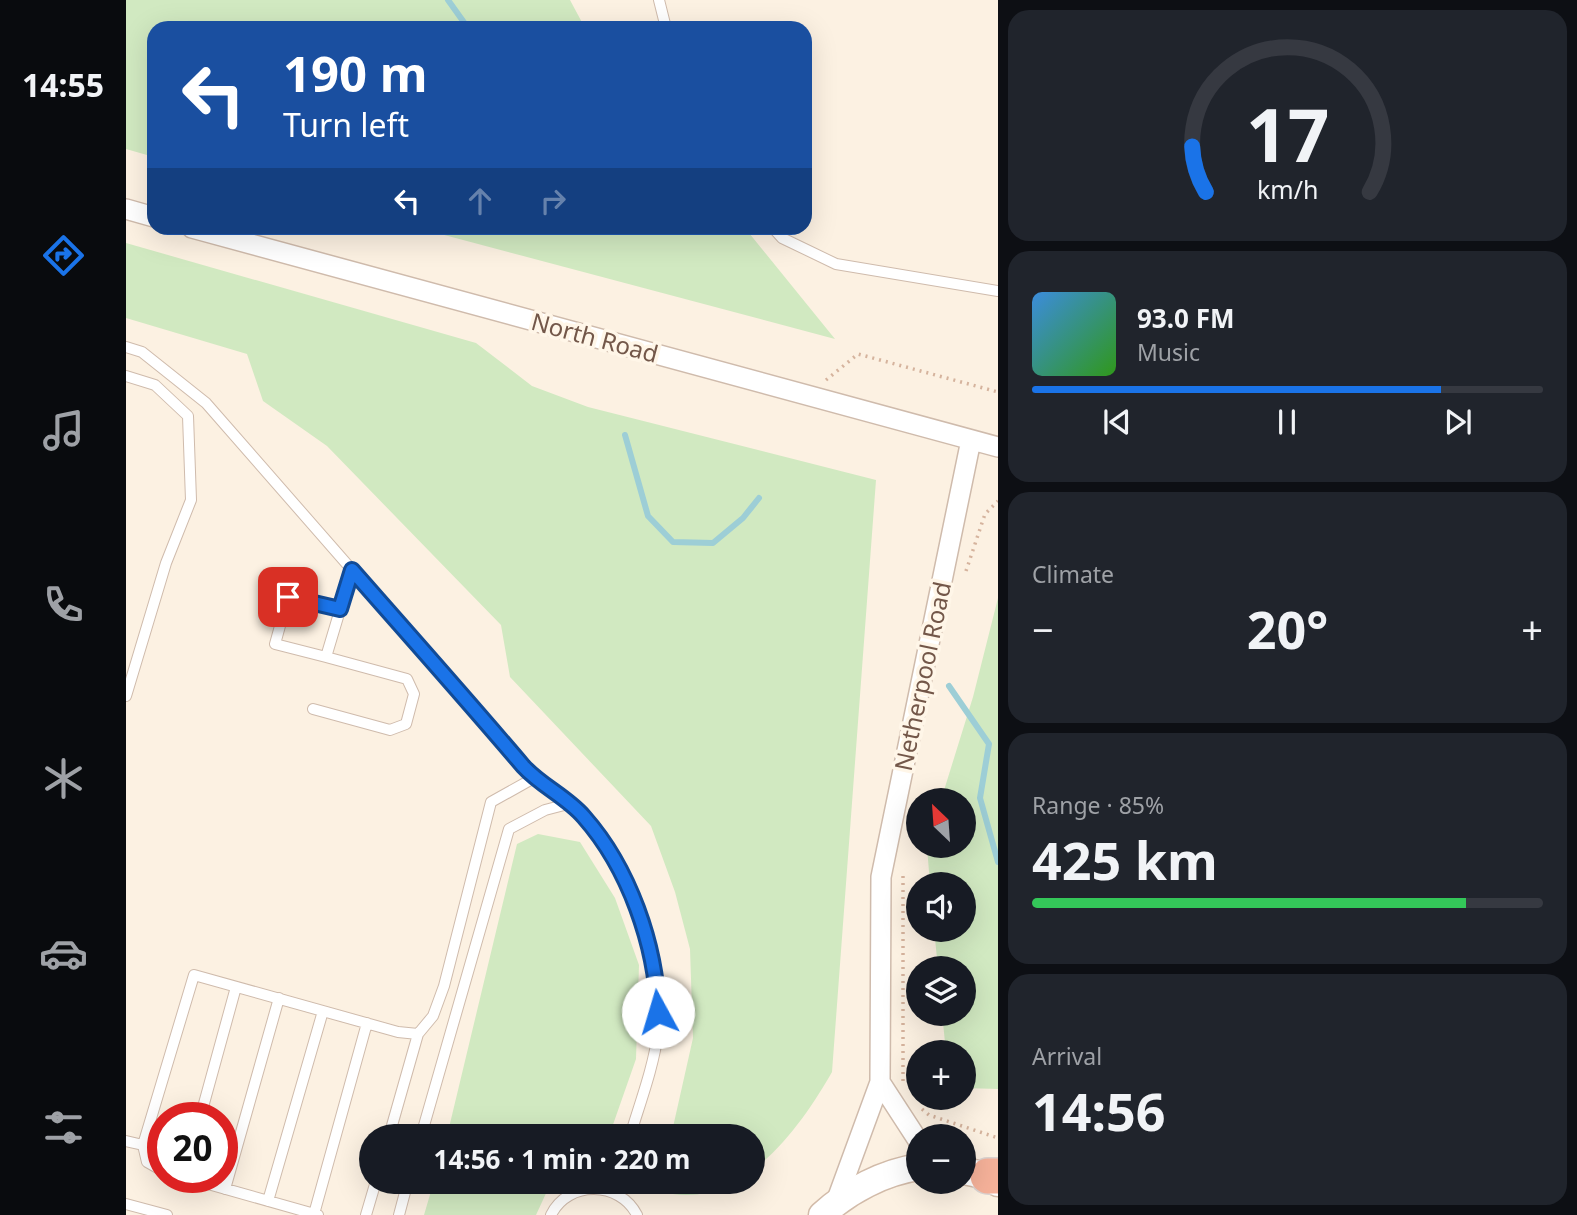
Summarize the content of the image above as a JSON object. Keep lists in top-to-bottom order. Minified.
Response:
{"streets":{"street":["North Road","Netherpool Road"]},"crossings":[["North Road","Netherpool Road"]],"north":"top left","page":{"tabs":"14:55","turn":["190 m","Turn left"],"song":["93.0 FM","Music"],"tile":["Climate",["Range · 85%","425 km"],["Arrival","14:56"]],"heat":["−","20°","+"],"map_buttons":["+","−"],"limit":"20","trip":"14:56 · 1 min · 220 m","gauge":["17","km/h"]}}
